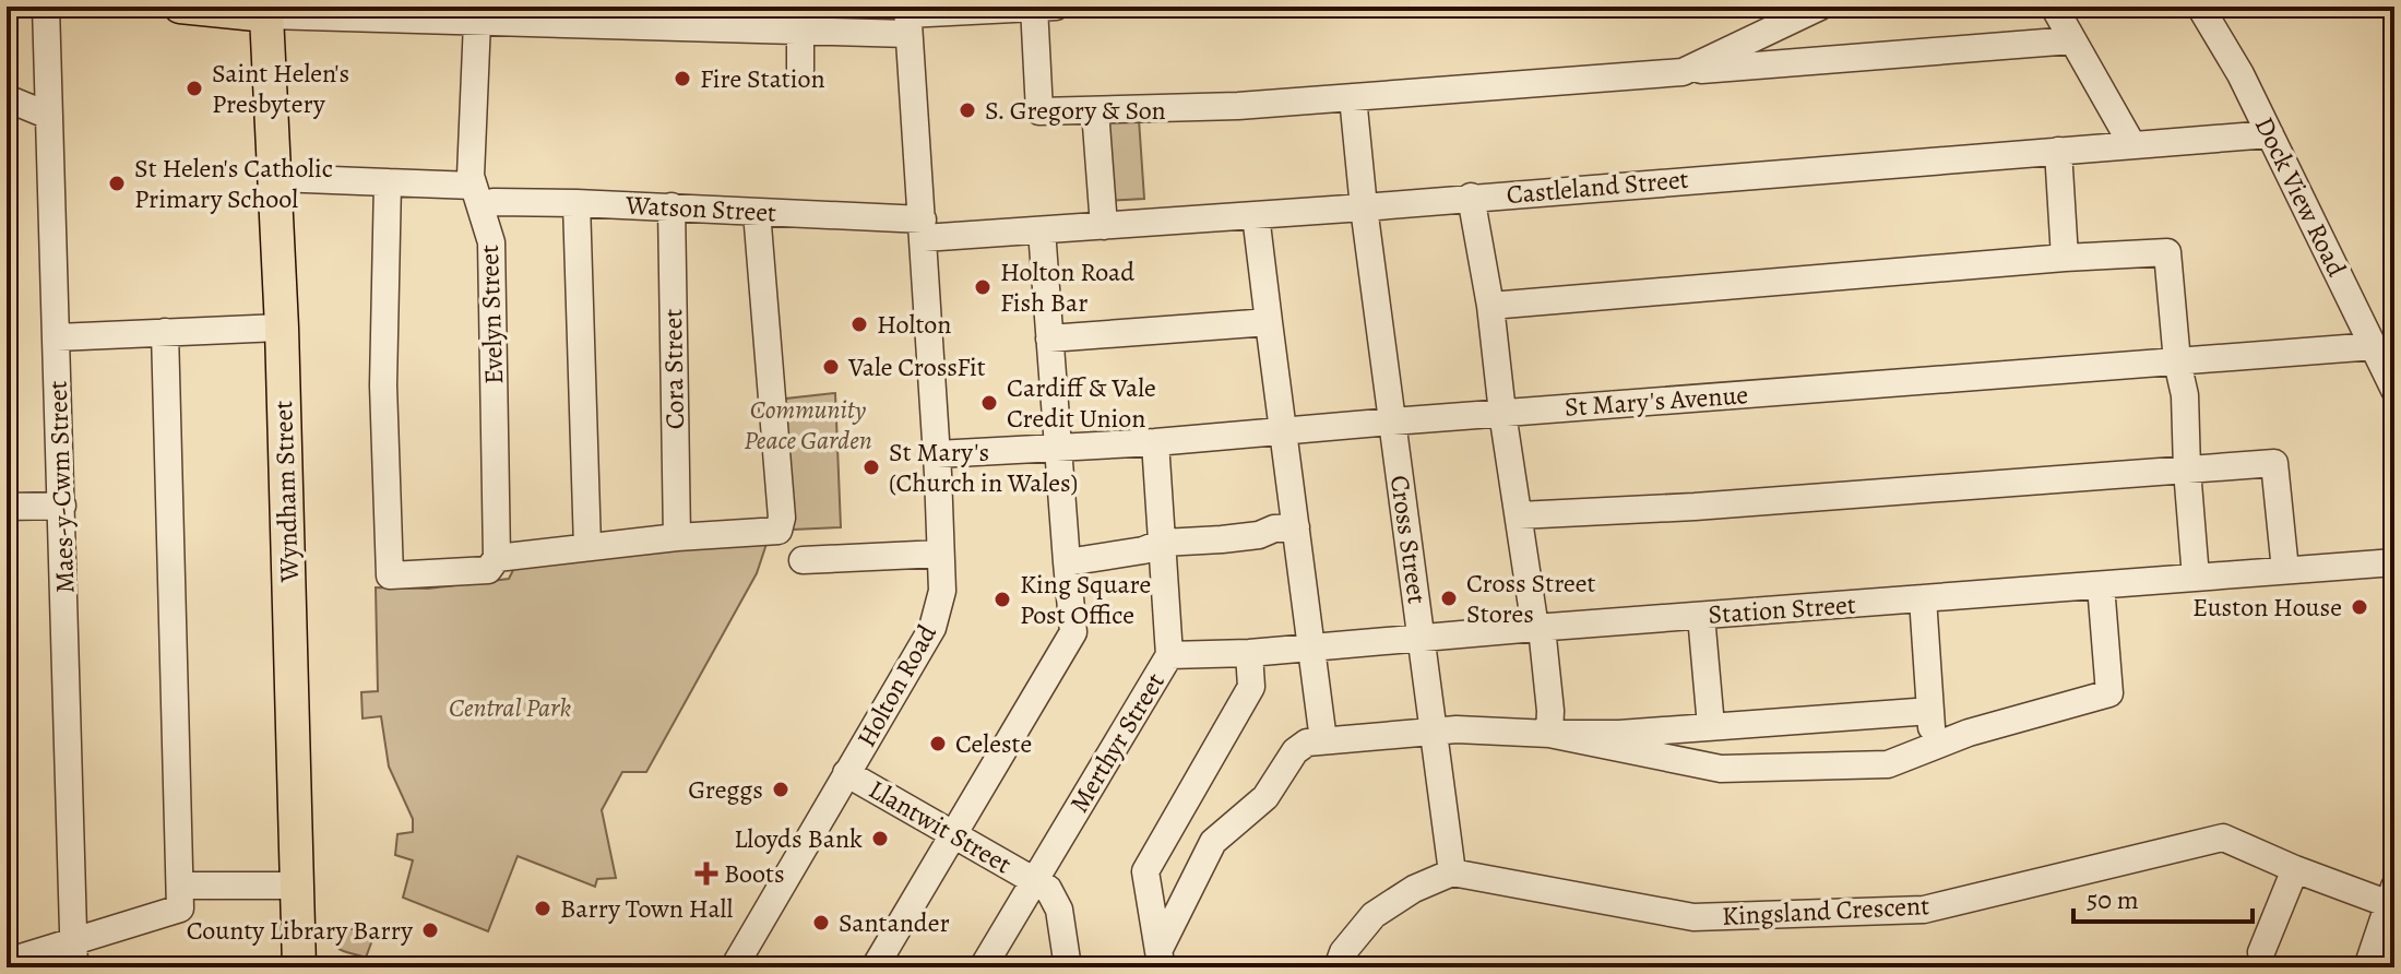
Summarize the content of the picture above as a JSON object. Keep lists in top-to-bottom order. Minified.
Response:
{"streets":{"main road":["Wyndham Street"],"street":["Castleland Street","Dock View Road","Watson Street","Evelyn Street","Cora Street","St Mary's Avenue","Maes-y-Cwm Street","Cross Street","Station Street","Holton Road","Merthyr Street","Llantwit Street","Kingsland Crescent"]},"crossings":[["Castleland Street","Dock View Road"],["Castleland Street","Watson Street"],["Castleland Street","Cross Street"],["Castleland Street","Holton Road"],["Dock View Road","St Mary's Avenue"],["Watson Street","Evelyn Street"],["Watson Street","Cora Street"],["Watson Street","Wyndham Street"],["Watson Street","Holton Road"],["St Mary's Avenue","Cross Street"],["St Mary's Avenue","Holton Road"],["St Mary's Avenue","Merthyr Street"],["Cross Street","Station Street"],["Cross Street","Kingsland Crescent"],["Station Street","Merthyr Street"],["Holton Road","Llantwit Street"],["Merthyr Street","Llantwit Street"]],"parks":["Community Peace Garden","Central Park"],"places":{"other":["Fire Station","Saint Helen's Presbytery","S. Gregory & Son","St Helen's Catholic Primary School","Holton Road Fish Bar","Holton","Vale CrossFit","Cardiff & Vale Credit Union","St Mary's (Church in Wales)","Cross Street Stores","King Square Post Office","Euston House","Celeste","Greggs","Lloyds Bank","Barry Town Hall","Santander","County Library Barry"],"health":["Boots"]},"scale_bar":"50 m"}
